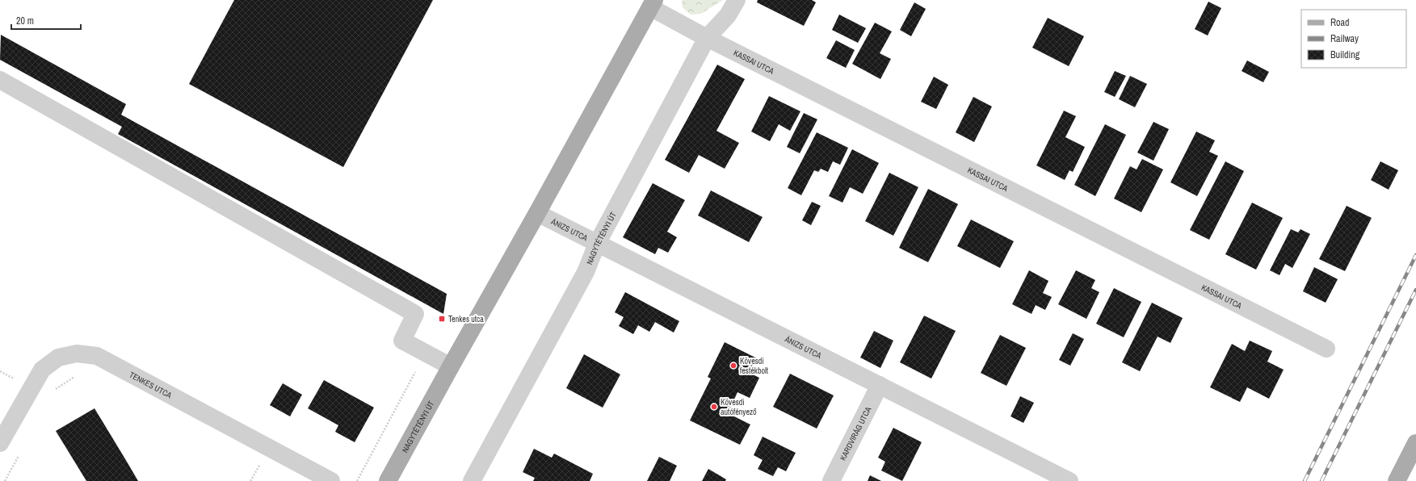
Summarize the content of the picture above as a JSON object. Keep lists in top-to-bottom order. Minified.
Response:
{"streets":{"main road":["NAGYTÉTÉNYI ÚT"],"street":["KASSAI UTCA","ÁNIZS UTCA","TENKES UTCA","KARDVIRÁG UTCA"]},"crossings":[["KASSAI UTCA","NAGYTÉTÉNYI ÚT"],["ÁNIZS UTCA","NAGYTÉTÉNYI ÚT"],["ÁNIZS UTCA","KARDVIRÁG UTCA"]],"places":{"transit":["Tenkes utca"],"other":["Kövesdi festékbolt","Kövesdi autófényező"]},"legend":["Road","Railway","Building"],"scale_bar":"20 m"}
